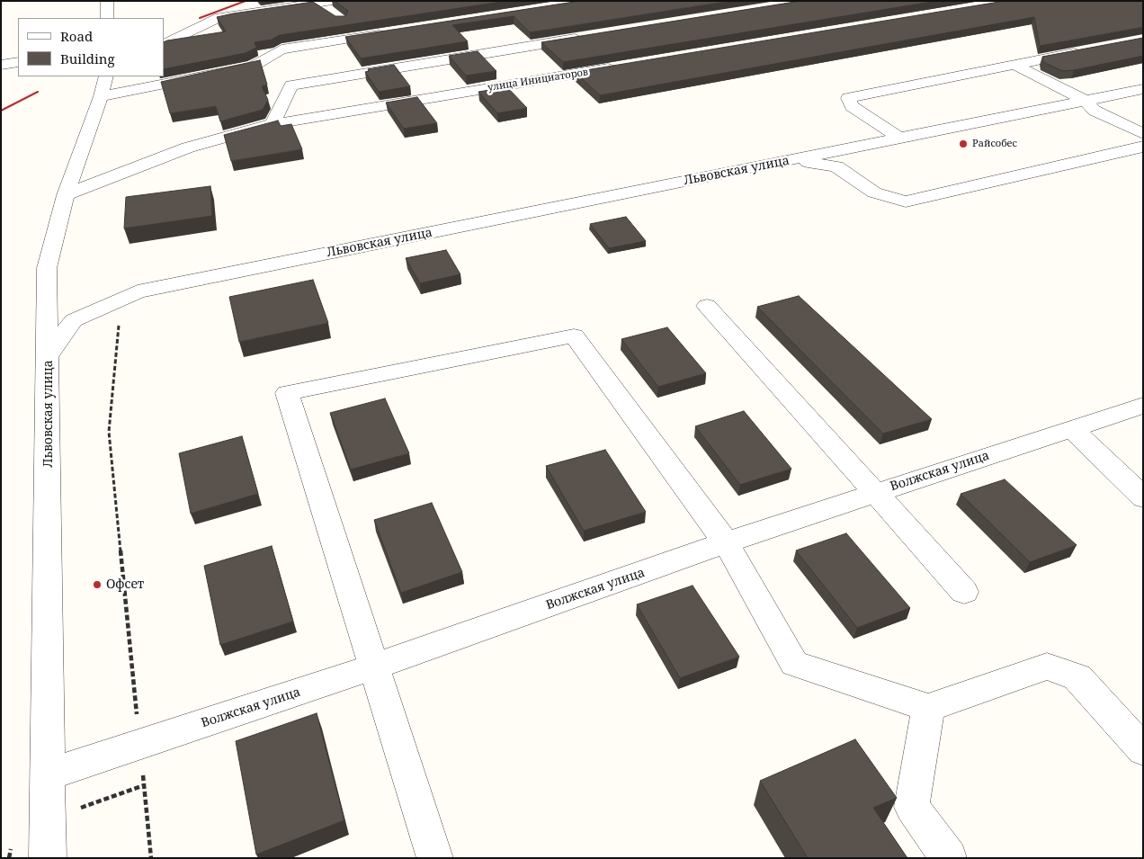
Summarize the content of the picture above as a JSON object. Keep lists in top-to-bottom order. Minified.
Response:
{"streets":{"street":["улица Инициаторов","Львовская улица","Волжская улица"]},"crossings":[["Львовская улица","Волжская улица"]],"places":["Райсобес","Офсет"],"legend":["Road","Building"]}
